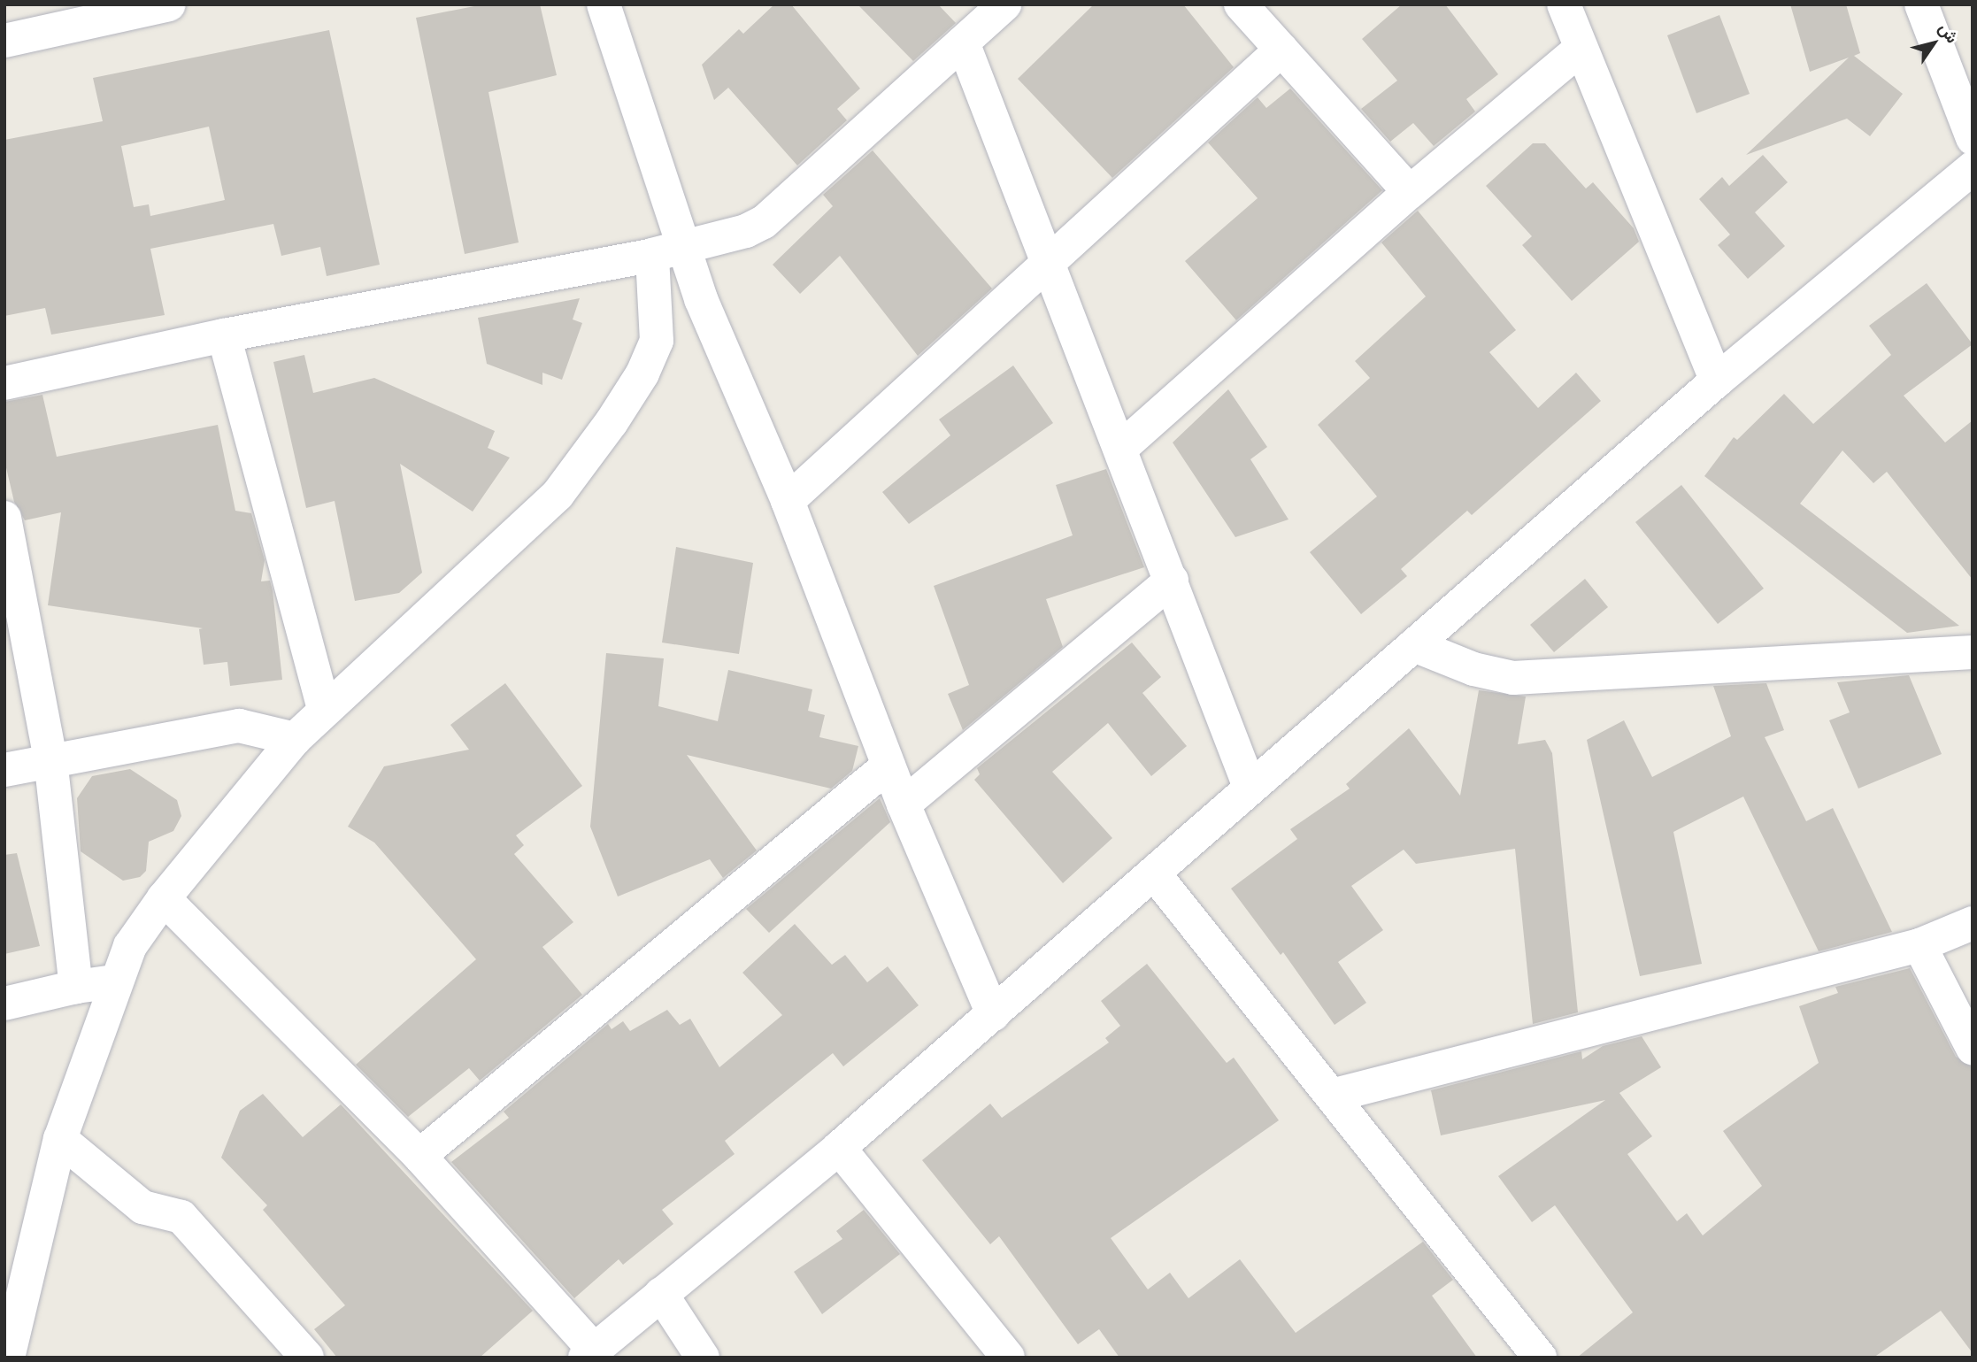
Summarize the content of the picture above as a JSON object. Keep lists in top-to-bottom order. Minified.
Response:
{"north":"top right"}
